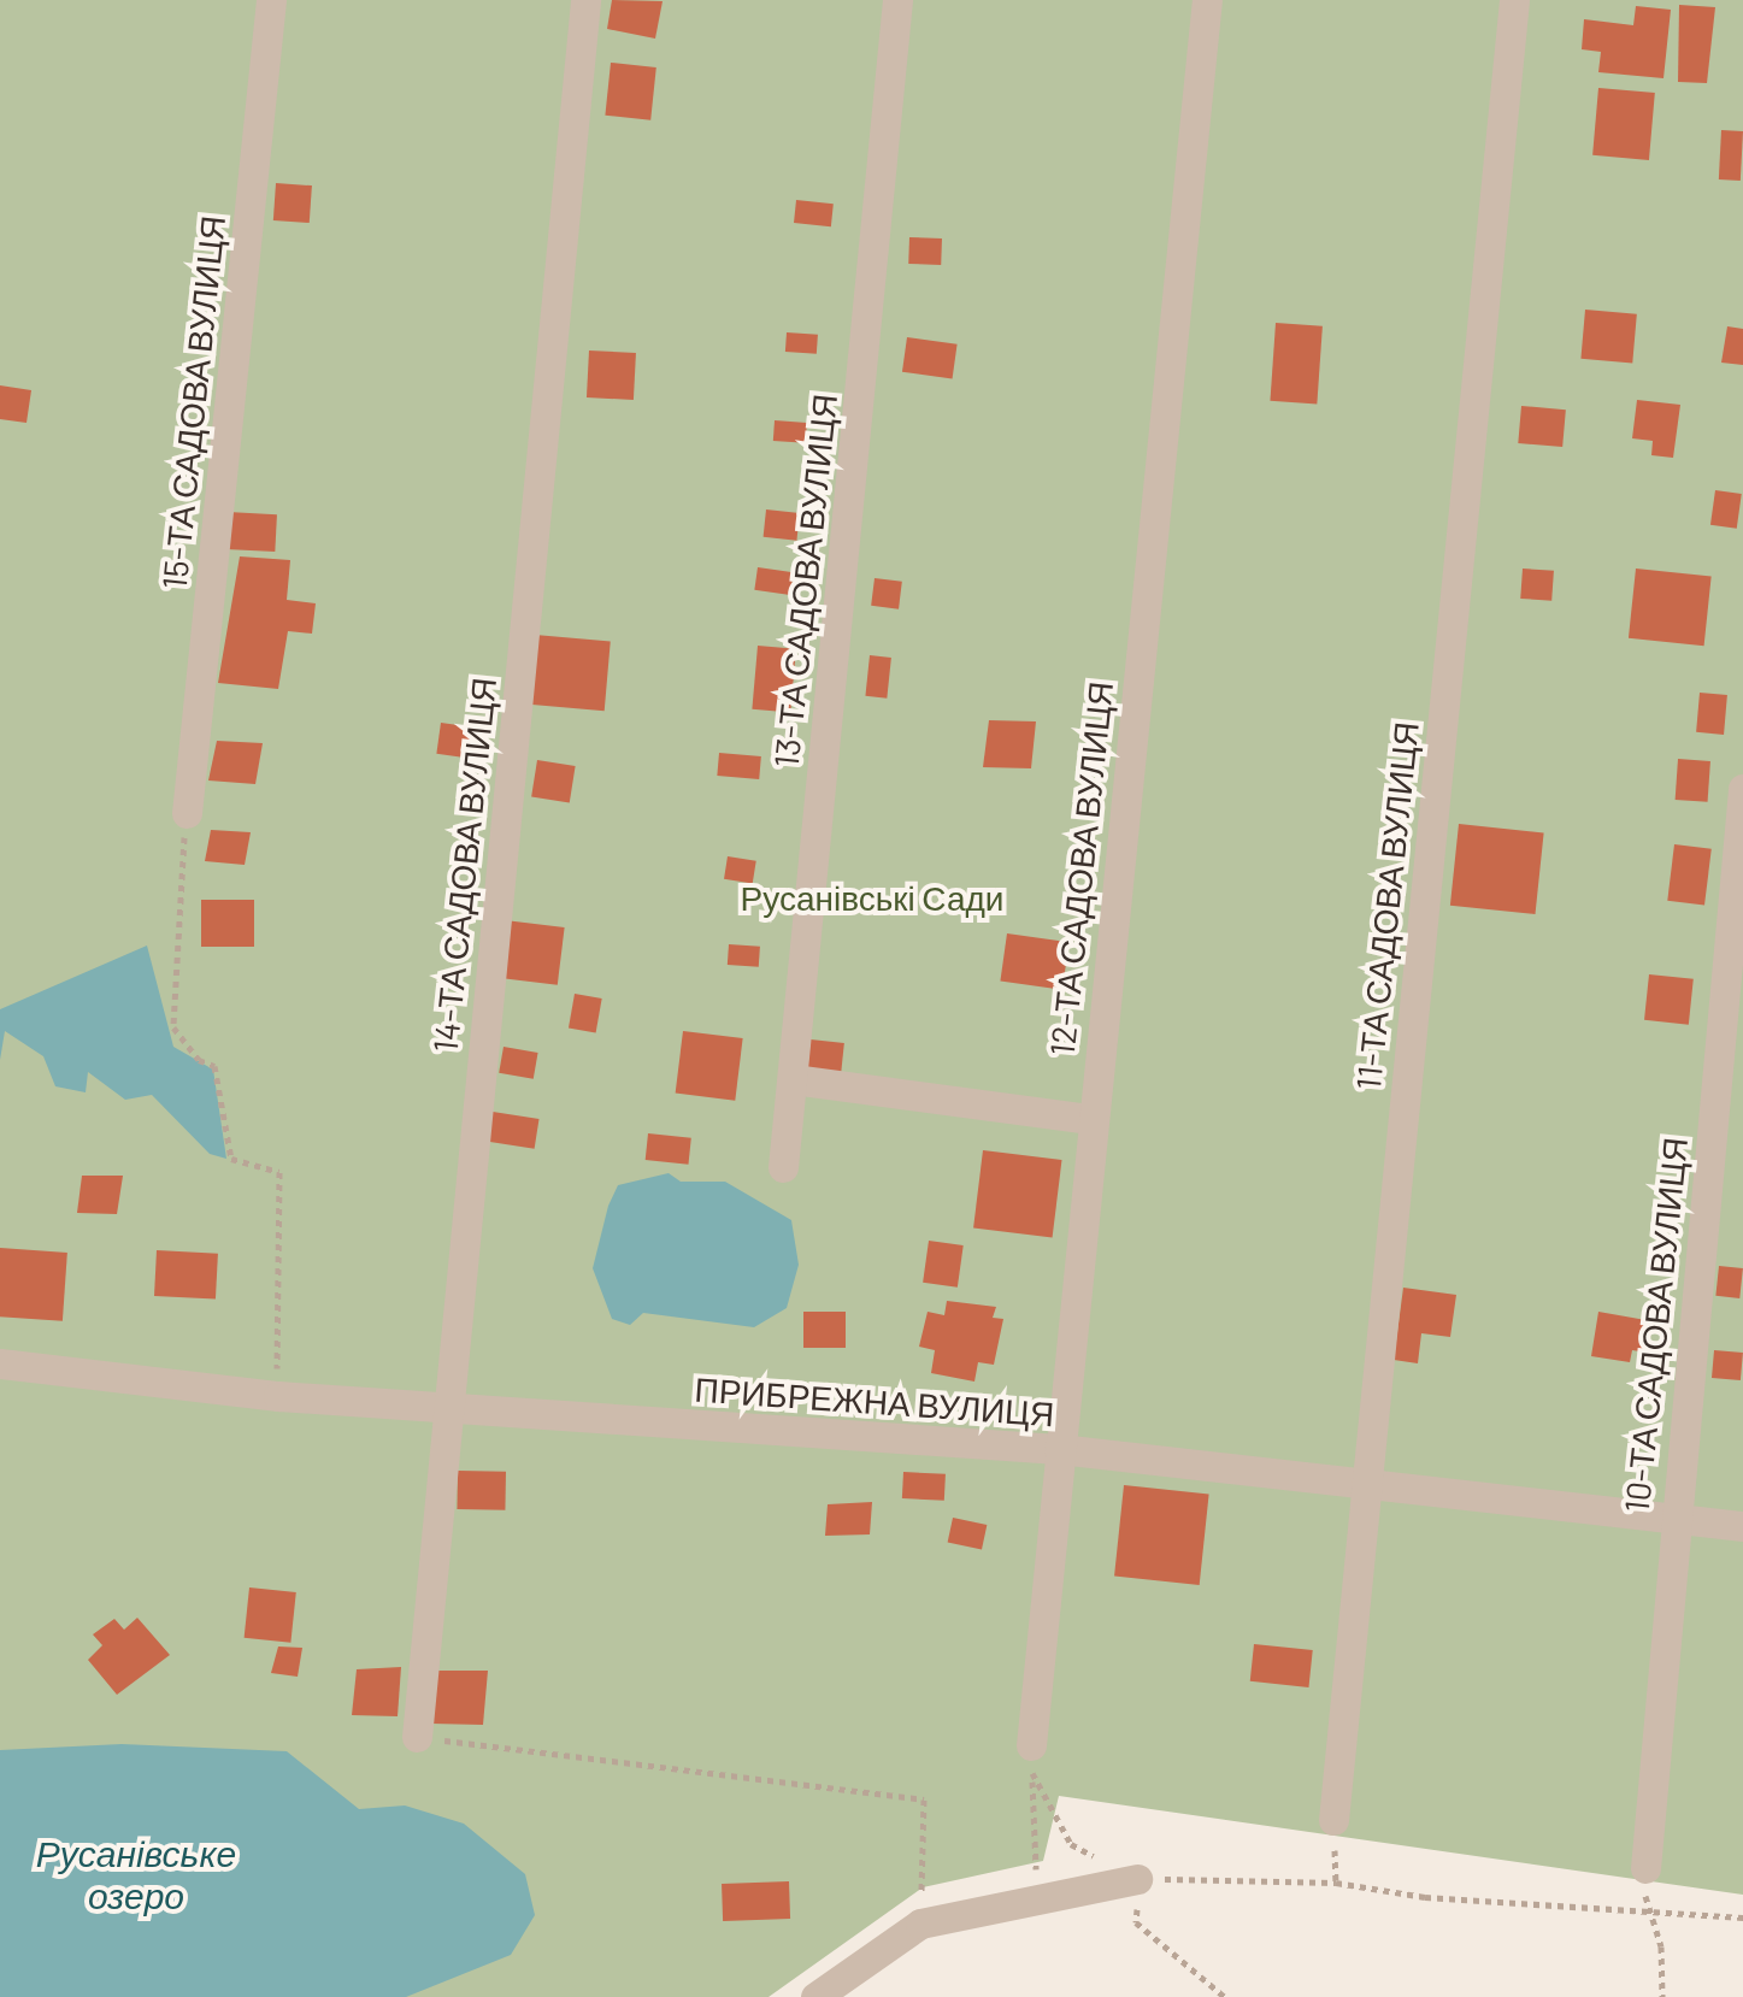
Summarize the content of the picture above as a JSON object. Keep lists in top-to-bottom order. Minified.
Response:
{"streets":{"street":["15-ТА САДОВА ВУЛИЦЯ","13-ТА САДОВА ВУЛИЦЯ","14-ТА САДОВА ВУЛИЦЯ","12-ТА САДОВА ВУЛИЦЯ","11-ТА САДОВА ВУЛИЦЯ","10-ТА САДОВА ВУЛИЦЯ","ПРИБРЕЖНА ВУЛИЦЯ"]},"crossings":[["14-ТА САДОВА ВУЛИЦЯ","ПРИБРЕЖНА ВУЛИЦЯ"],["12-ТА САДОВА ВУЛИЦЯ","ПРИБРЕЖНА ВУЛИЦЯ"],["11-ТА САДОВА ВУЛИЦЯ","ПРИБРЕЖНА ВУЛИЦЯ"],["10-ТА САДОВА ВУЛИЦЯ","ПРИБРЕЖНА ВУЛИЦЯ"]],"water":["Русанівське озеро"],"parks":["Русанівські Сади"]}
